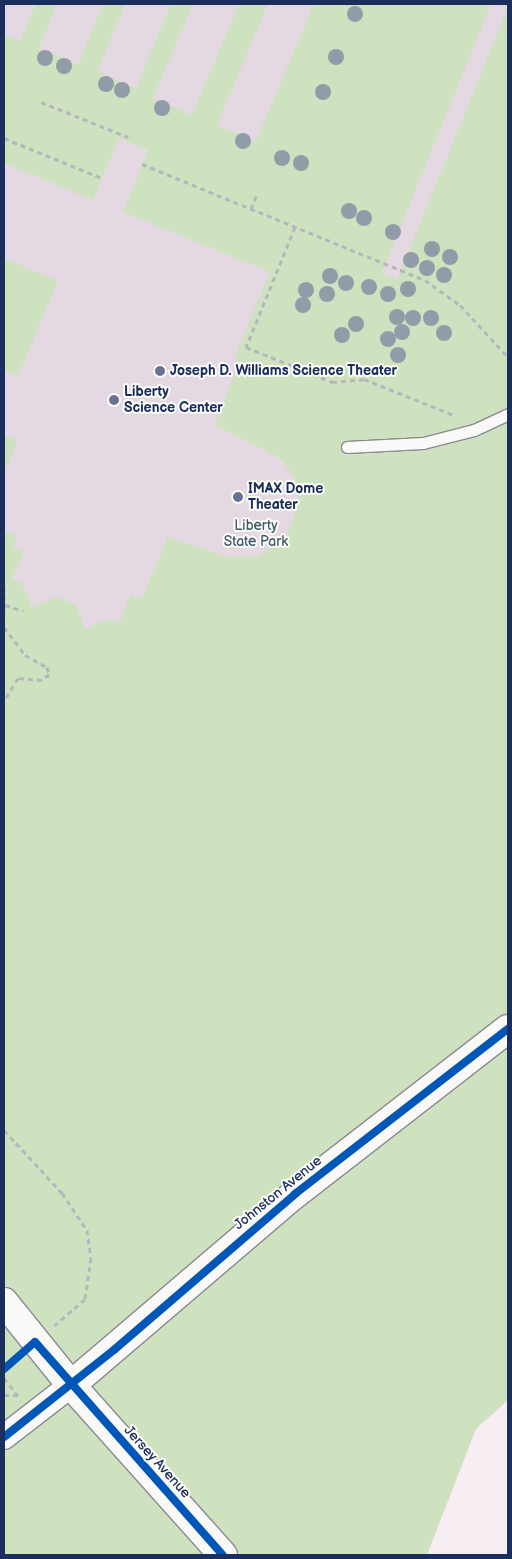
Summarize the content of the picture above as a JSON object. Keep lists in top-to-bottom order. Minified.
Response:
{"streets":{"street":["Johnston Avenue","Jersey Avenue"]},"crossings":[["Johnston Avenue","Jersey Avenue"]],"parks":["Liberty State Park"],"places":["Joseph D. Williams Science Theater","Liberty Science Center","IMAX Dome Theater"]}
